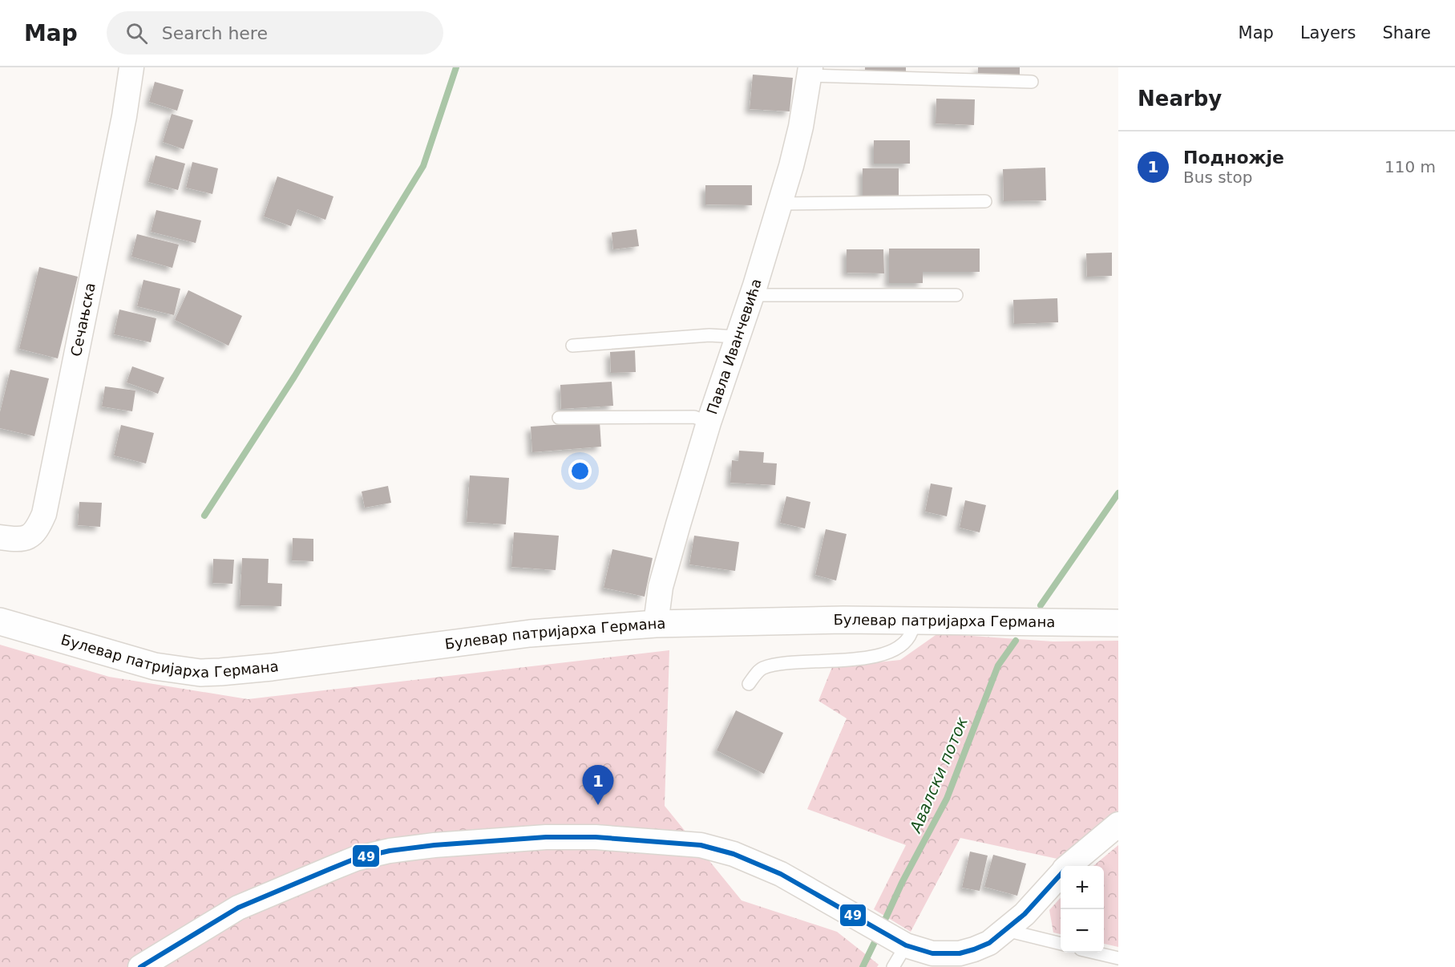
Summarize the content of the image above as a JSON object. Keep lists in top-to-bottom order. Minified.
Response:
{"streets":{"main road":["Булевар патријарха Германа"],"street":["Сечањска","Павла Иванчевића"]},"crossings":[["Павла Иванчевића","Булевар патријарха Германа"]],"water":["Авалски поток"],"lines":["transit line 49"],"page":{"header":"Map","search":"Search here","nav":["Map","Layers","Share"],"heading":"Nearby","list":[{"mark":"1","name":"Подножје","note":"Bus stop","value":"110 m"}],"pins":"1","map_buttons":["+","−"]}}
